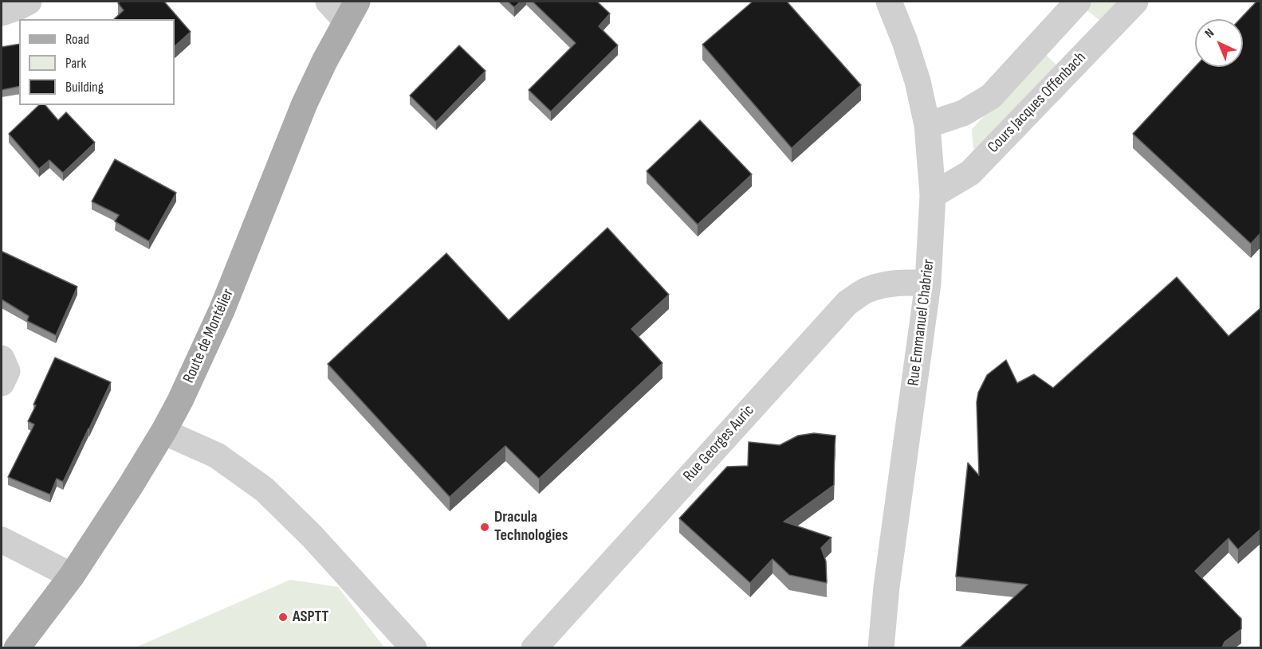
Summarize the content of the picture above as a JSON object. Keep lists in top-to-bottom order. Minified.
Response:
{"streets":{"main road":["Route de Montélier"],"street":["Cours Jacques Offenbach","Rue Emmanuel Chabrier","Rue Georges Auric"]},"crossings":[["Cours Jacques Offenbach","Rue Emmanuel Chabrier"],["Rue Emmanuel Chabrier","Rue Georges Auric"]],"places":["Dracula Technologies","ASPTT"],"legend":["Road","Park","Building"],"north":"top left"}
